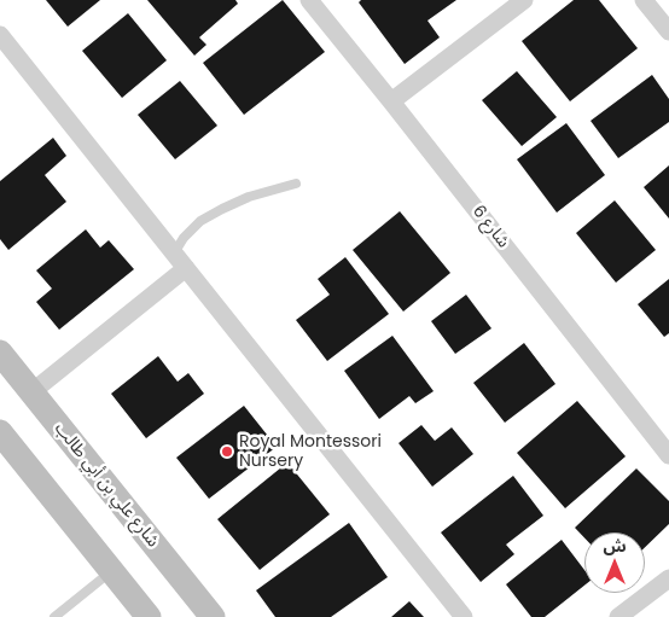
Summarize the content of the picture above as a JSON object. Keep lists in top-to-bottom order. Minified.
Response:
{"streets":{"street":["شارع 6","شارع علي بن أبي طالب"]},"places":["Royal Montessori Nursery"],"north":"top"}
